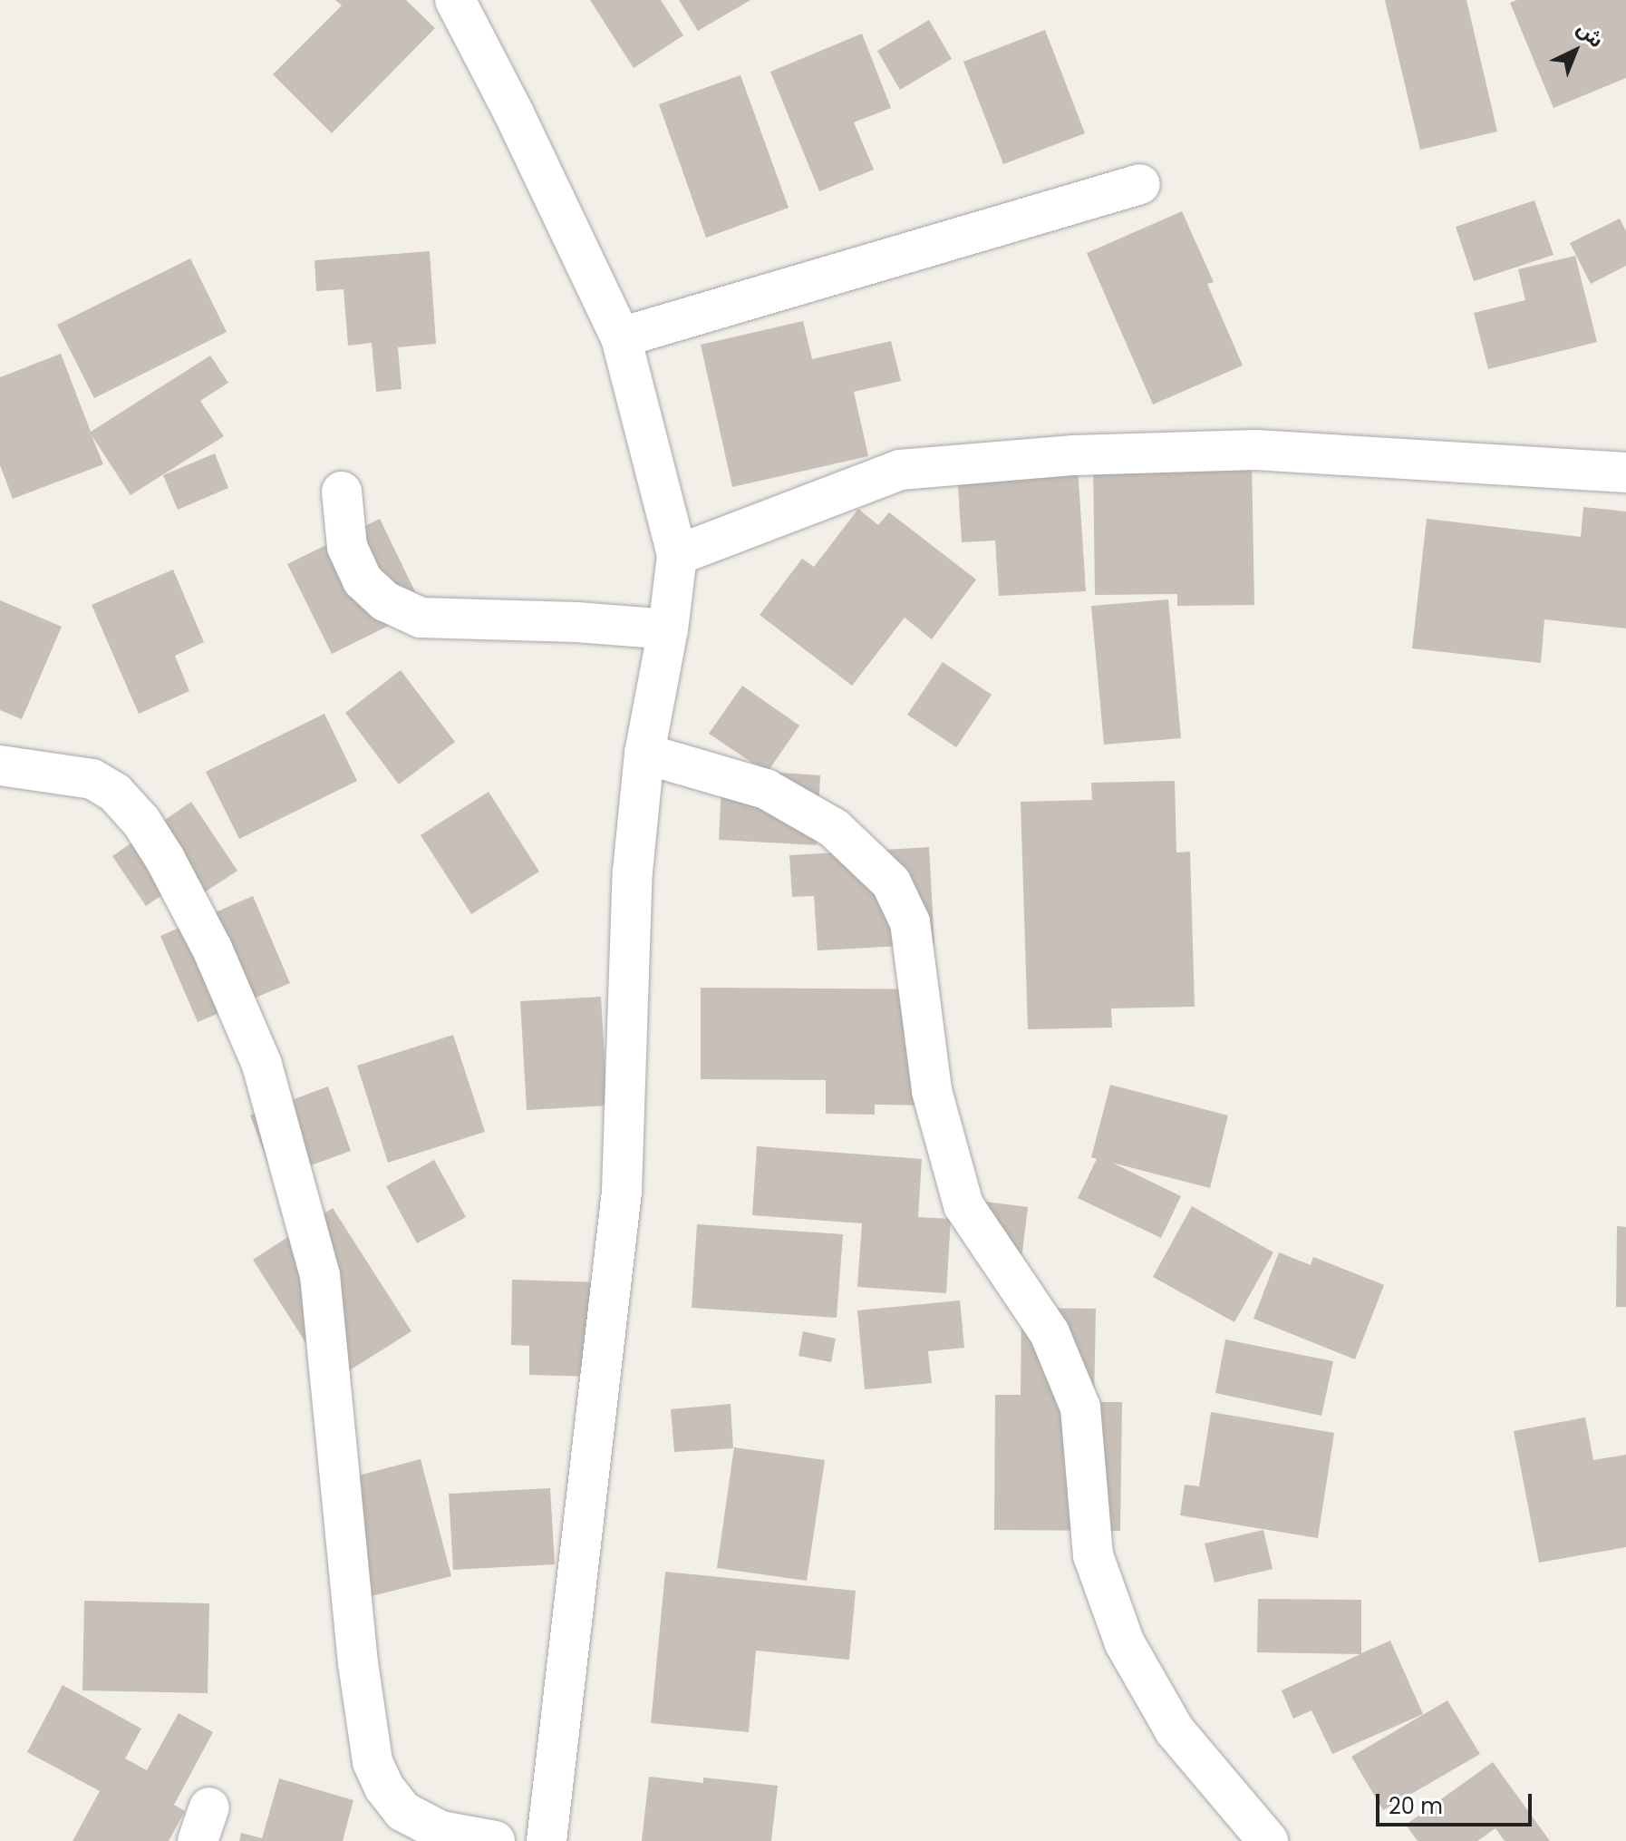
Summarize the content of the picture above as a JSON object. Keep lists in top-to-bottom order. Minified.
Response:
{"scale_bar":"20 m","north":"top right"}
